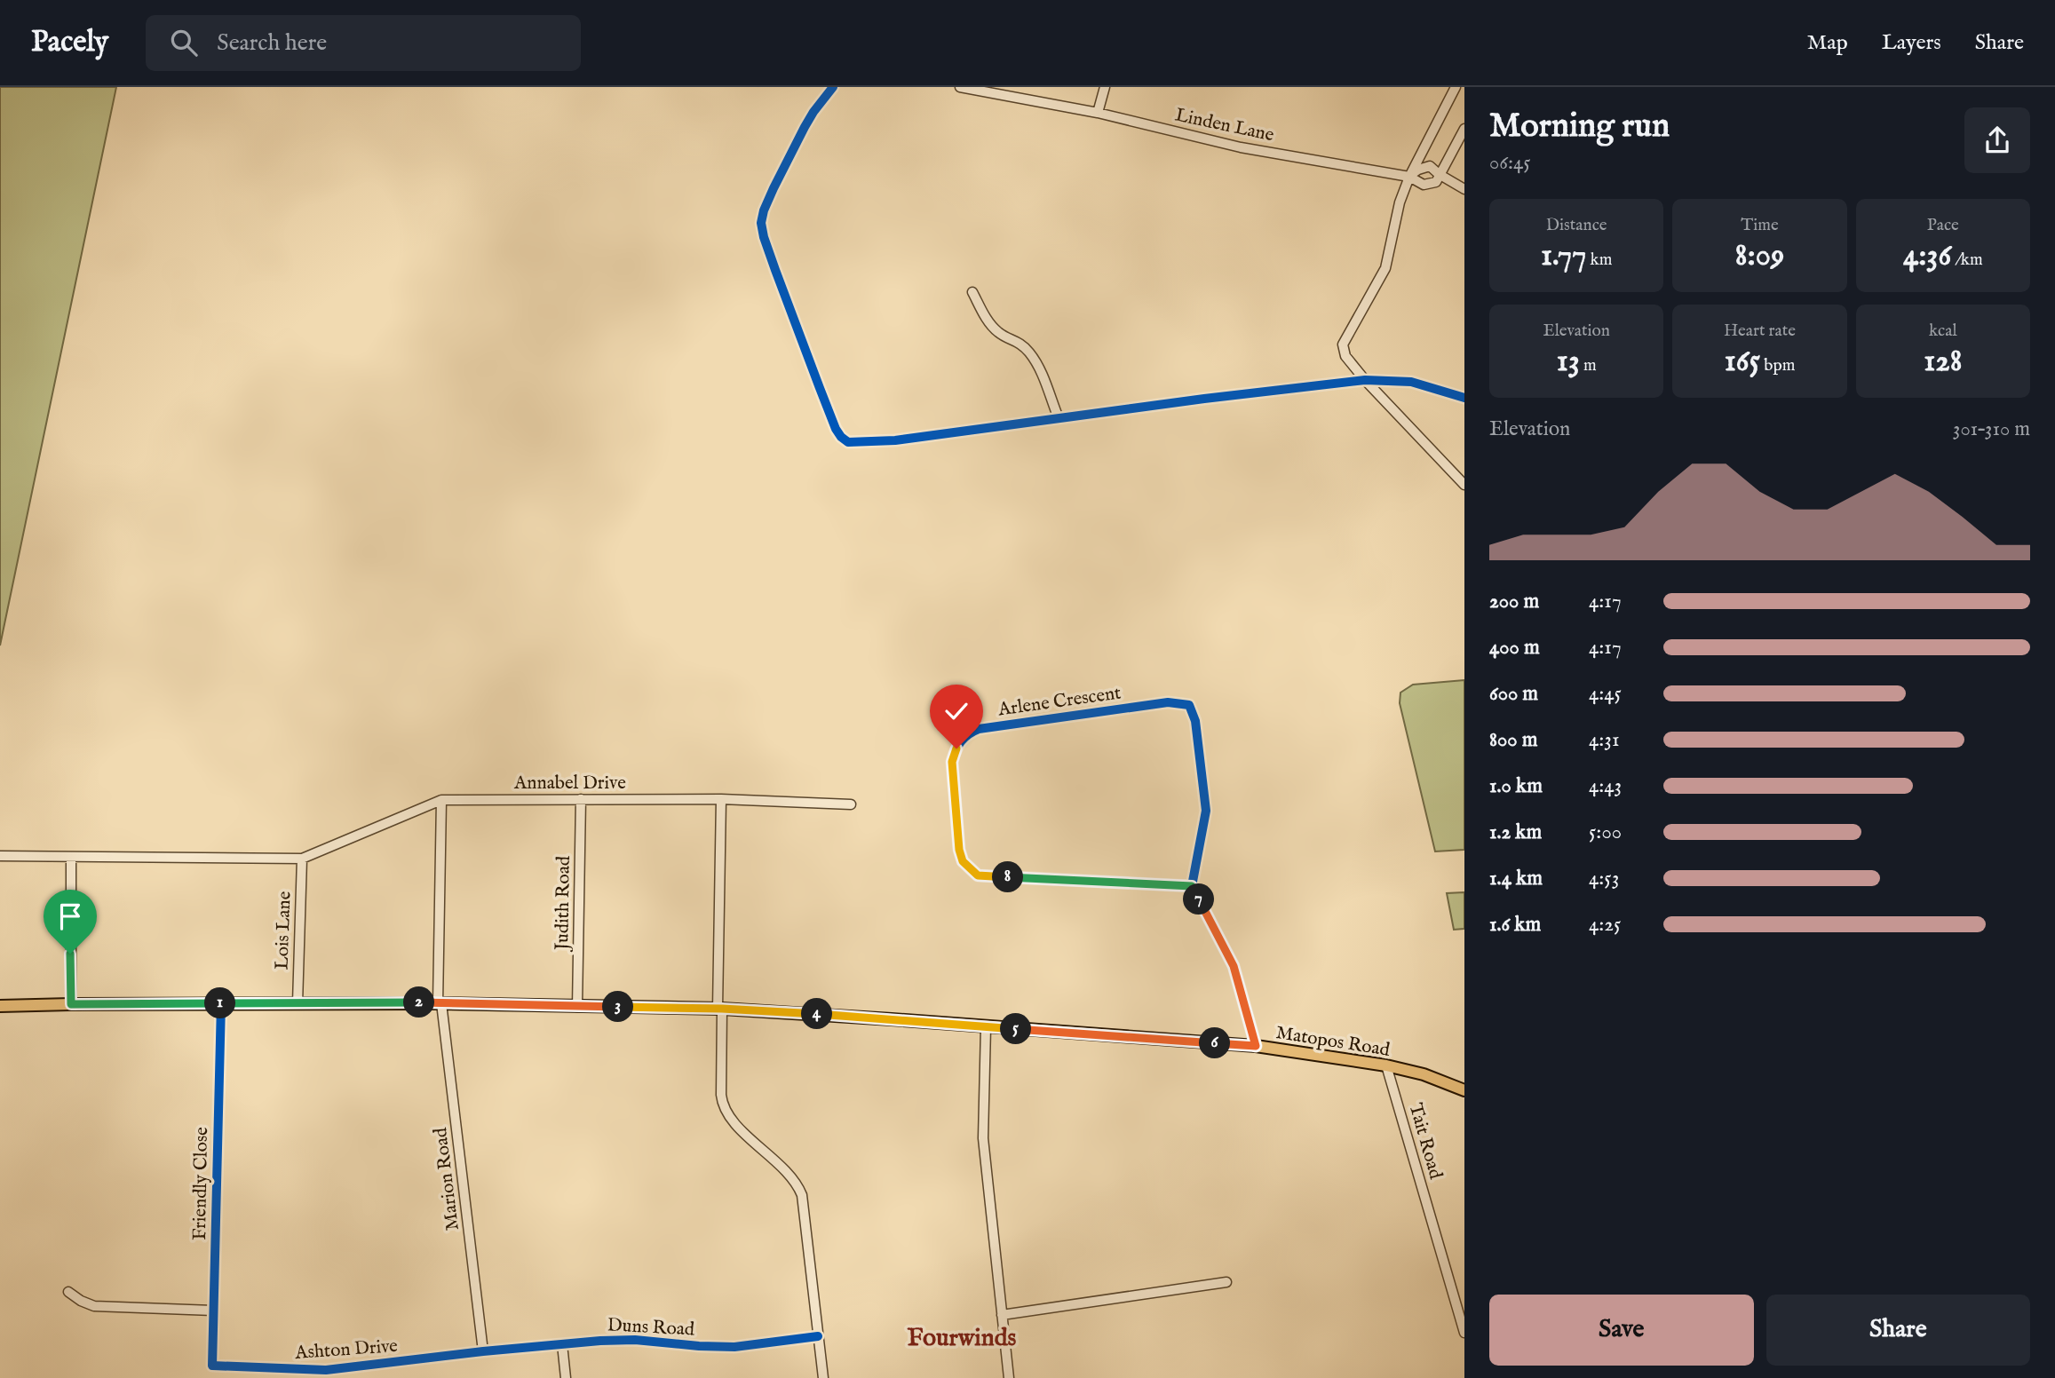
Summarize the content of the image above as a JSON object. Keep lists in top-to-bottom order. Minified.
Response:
{"streets":{"main road":["Matopos Road"],"street":["Linden Lane","Arlene Crescent","Annabel Drive","Judith Road","Lois Lane","Tait Road","Marion Road","Friendly Close","Duns Road","Ashton Drive"]},"crossings":[["Annabel Drive","Judith Road"],["Annabel Drive","Lois Lane"],["Annabel Drive","Marion Road"],["Judith Road","Matopos Road"],["Lois Lane","Matopos Road"],["Matopos Road","Tait Road"],["Matopos Road","Marion Road"],["Matopos Road","Friendly Close"],["Marion Road","Duns Road"],["Marion Road","Ashton Drive"],["Friendly Close","Ashton Drive"],["Duns Road","Ashton Drive"]],"districts":["Fourwinds"],"page":{"header":"Pacely","search":"Search here","nav":["Map","Layers","Share"],"heading":["Morning run","06:45"],"stats":[["Distance","1.77 km"],["Time","8:09"],["Pace","4:36 /km"],["Elevation","13 m"],["Heart rate","165 bpm"],["kcal","128"]],"chart":["Elevation","301–310 m"],"list":[{"name":"200 m","note":"4:17"},{"name":"400 m","note":"4:17"},{"name":"600 m","note":"4:45"},{"name":"800 m","note":"4:31"},{"name":"1.0 km","note":"4:43"},{"name":"1.2 km","note":"5:00"},{"name":"1.4 km","note":"4:53"},{"name":"1.6 km","note":"4:25"}],"pins":["8","7","2","1","3","4","5","6"],"buttons":["Save","Share"]}}
